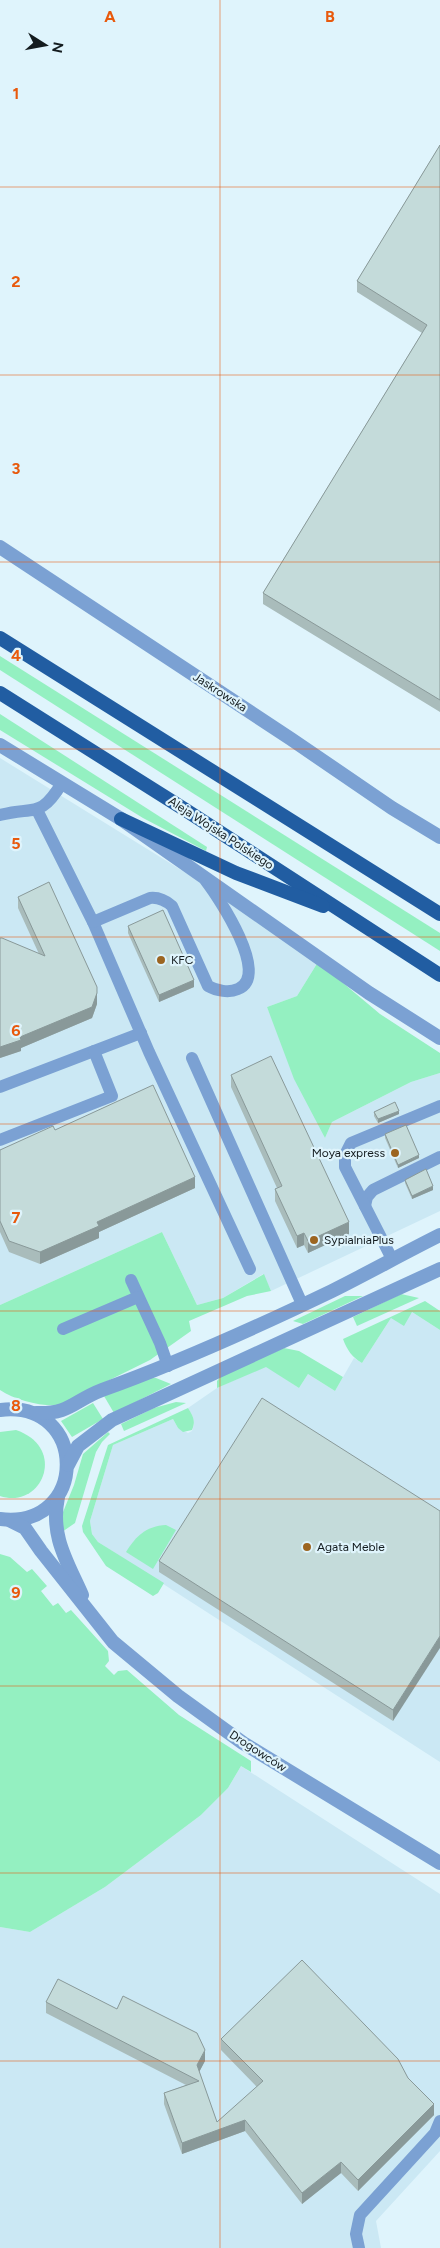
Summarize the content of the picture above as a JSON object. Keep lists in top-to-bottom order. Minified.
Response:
{"streets":{"main road":["Aleja Wojska Polskiego"],"street":["Jaskrowska","Drogowców"]},"places":["KFC","Moya express","SypialniaPlus","Agata Meble"],"north":"right","grid":{"columns":["A","B"],"rows":["1","2","3","4","5","6","7","8","9"]}}
